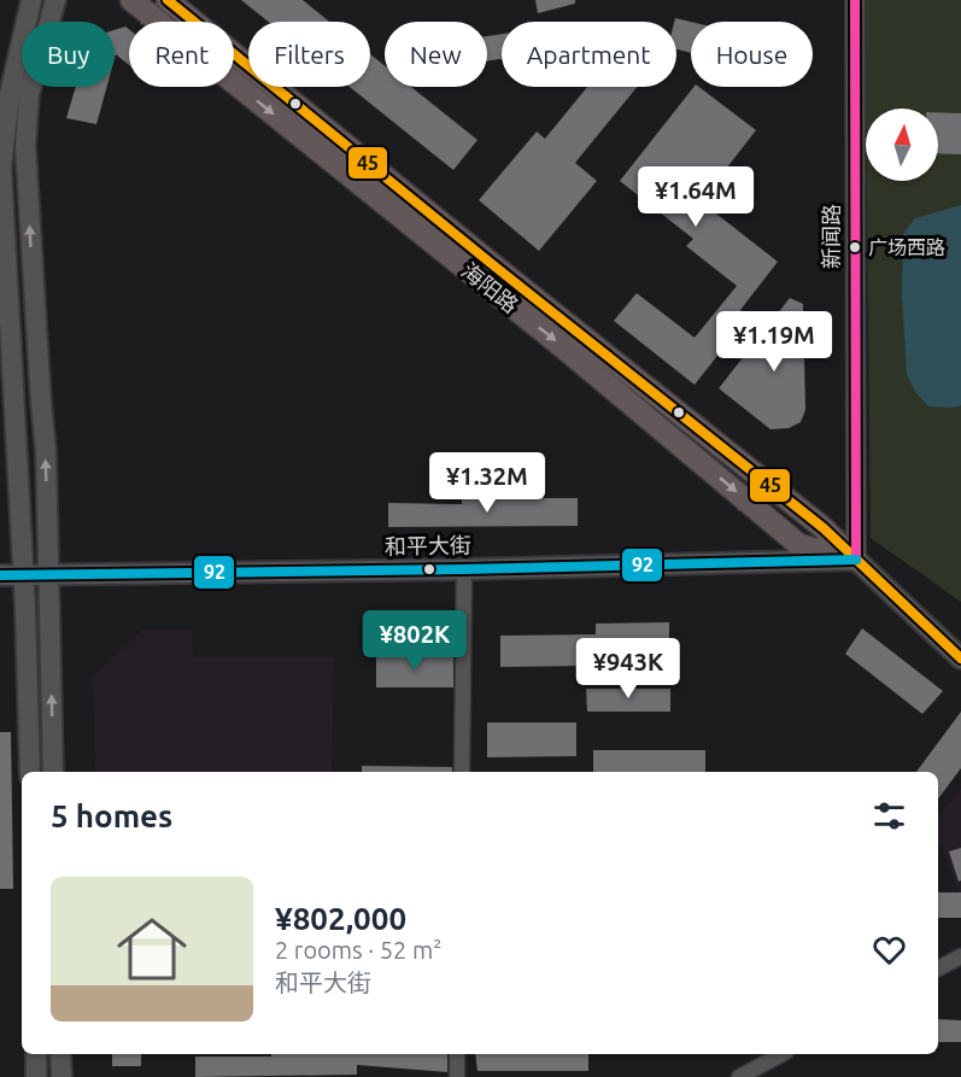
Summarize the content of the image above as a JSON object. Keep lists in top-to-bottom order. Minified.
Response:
{"streets":{"main road":["海阳路","和平大街"],"street":["新闻路"]},"crossings":[["新闻路","海阳路"],["新闻路","和平大街"],["海阳路","和平大街"]],"places":["广场西路"],"lines":["transit line 45","transit line 92"],"north":"top","page":{"chip":["Buy","Rent","Filters","New","Apartment","House"],"price":["¥1.64M","¥1.19M","¥1.32M","¥802K","¥943K"],"heading":"5 homes","list":[{"name":"¥802,000","note":"2 rooms · 52 m² · 和平大街"}]}}
